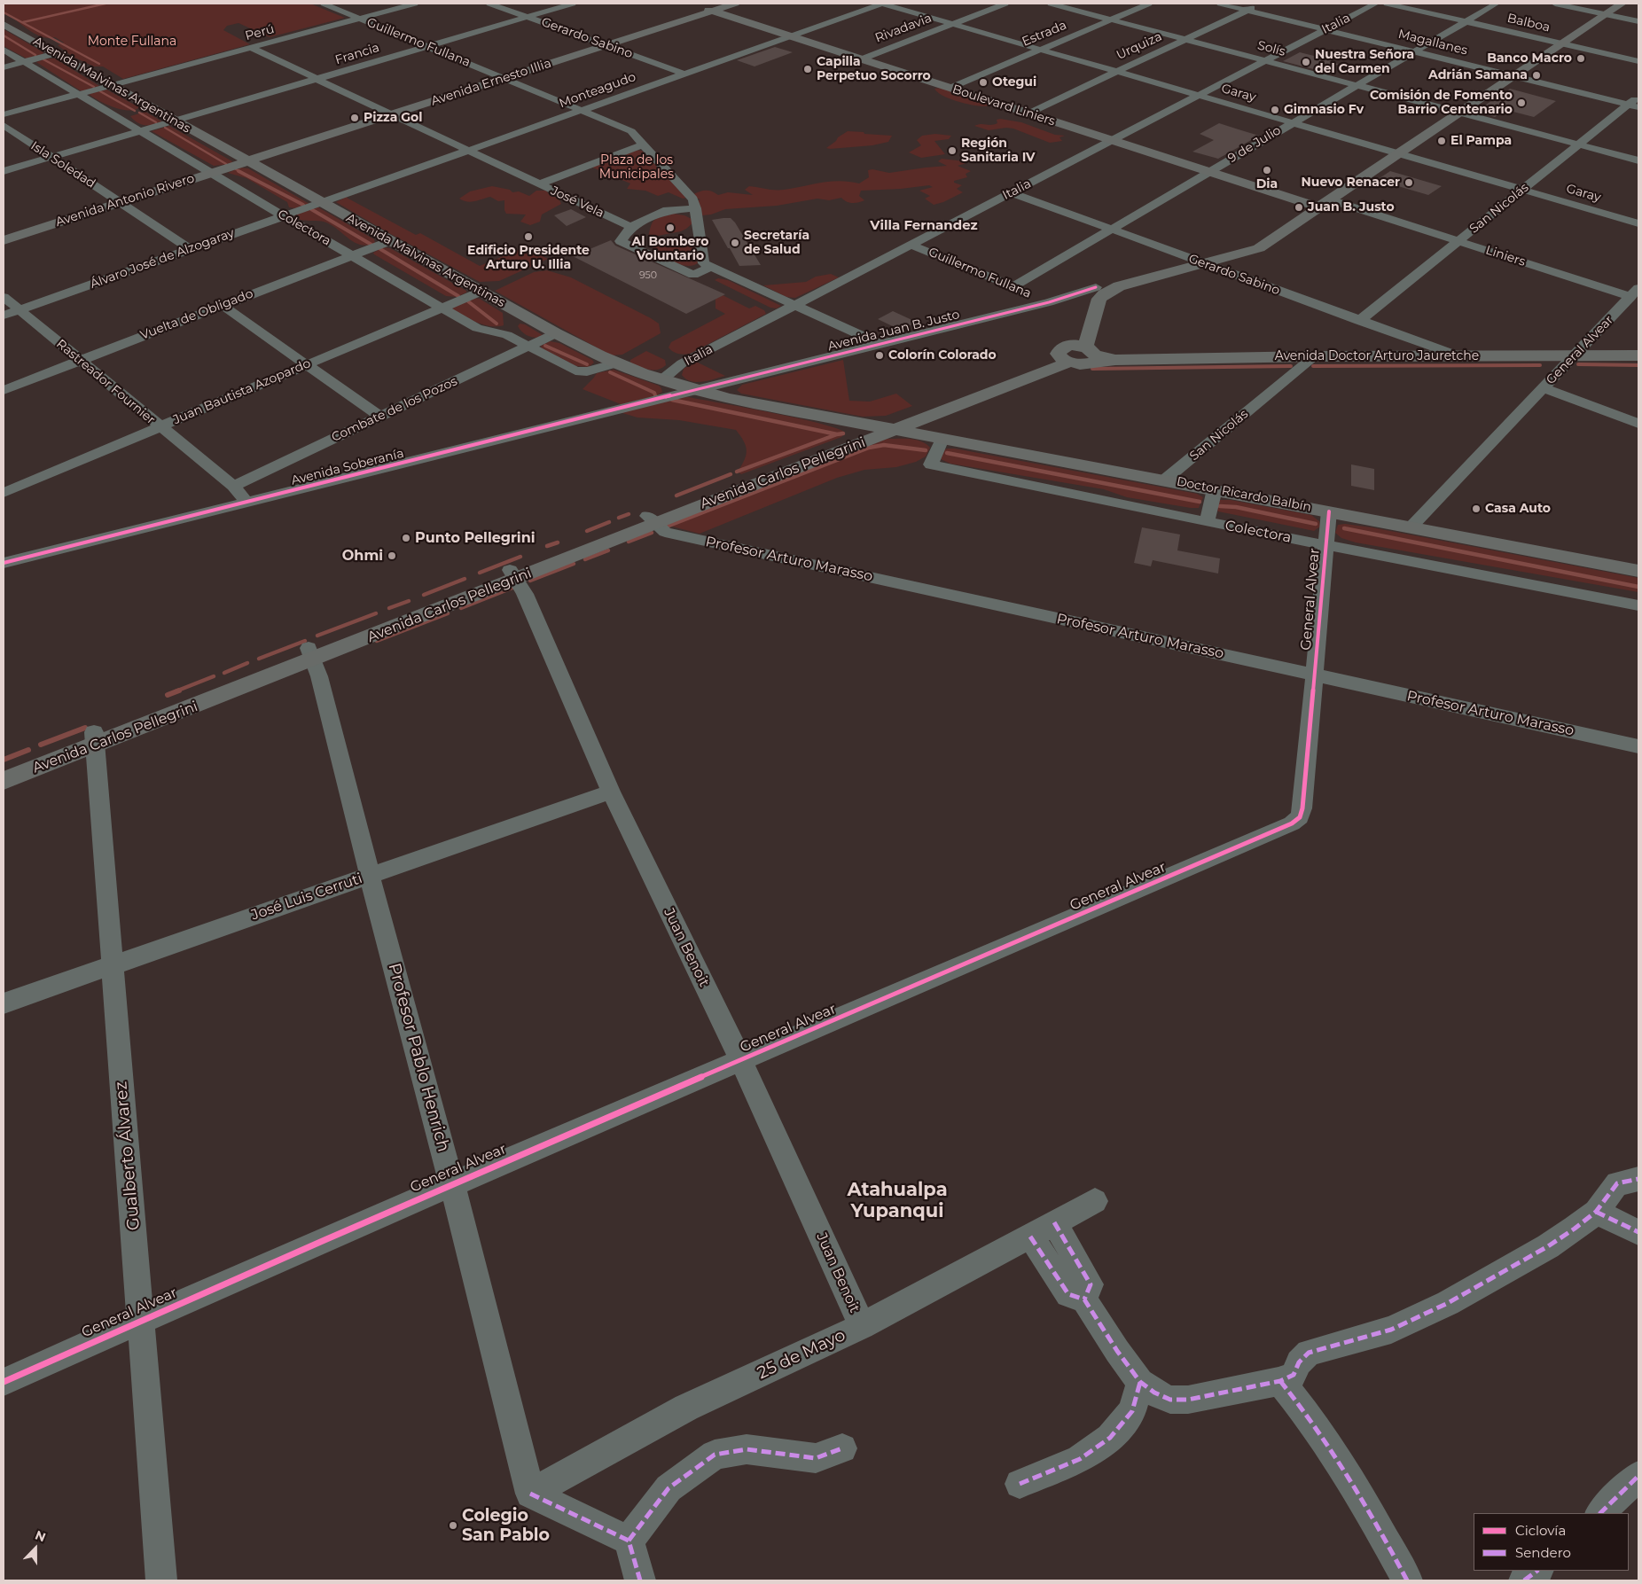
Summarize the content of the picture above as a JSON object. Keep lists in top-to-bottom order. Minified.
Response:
{"streets":{"main road":["Avenida Ernesto Illia","Avenida Malvinas Argentinas","Boulevard Liniers","Avenida Antonio Rivero","Avenida Juan B. Justo","Avenida Doctor Arturo Jauretche","Avenida Carlos Pellegrini","Doctor Ricardo Balbín"],"street":["Balboa","Italia","Rivadavia","Perú","Estrada","Gerardo Sabino","Guillermo Fullana","Magallanes","Urquiza","Solís","Francia","Monteagudo","Garay","9 de Julio","Isla Soledad","José Vela","San Nicolás","Colectora","Liniers","Álvaro José de Alzogaray","Vuelta de Obligado","General Alvear","Rastreador Fournier","Juan Bautista Azopardo","Combate de los Pozos","Avenida Soberanía","Profesor Arturo Marasso","José Luis Cerruti","Juan Benoit","Profesor Pablo Henrich","Gualberto Álvarez","25 de Mayo"]},"crossings":[["Balboa","9 de Julio"],["Balboa","Avenida Juan B. Justo"],["Italia","Gerardo Sabino"],["Italia","Guillermo Fullana"],["Italia","Magallanes"],["Italia","Solís"],["Italia","Avenida Malvinas Argentinas"],["Italia","Garay"],["Italia","Boulevard Liniers"],["Rivadavia","Garay"],["Rivadavia","Boulevard Liniers"],["Perú","Guillermo Fullana"],["Perú","Avenida Malvinas Argentinas"],["Perú","José Vela"],["Perú","Colectora"],["Estrada","Solís"],["Estrada","Garay"],["Estrada","Boulevard Liniers"],["Gerardo Sabino","Francia"],["Gerardo Sabino","Avenida Ernesto Illia"],["Gerardo Sabino","Monteagudo"],["Gerardo Sabino","9 de Julio"],["Gerardo Sabino","San Nicolás"],["Gerardo Sabino","Avenida Juan B. Justo"],["Gerardo Sabino","Avenida Doctor Arturo Jauretche"],["Guillermo Fullana","Francia"],["Guillermo Fullana","Avenida Ernesto Illia"],["Guillermo Fullana","Monteagudo"],["Guillermo Fullana","9 de Julio"],["Guillermo Fullana","Avenida Juan B. Justo"],["Magallanes","Urquiza"],["Magallanes","9 de Julio"],["Magallanes","San Nicolás"],["Magallanes","Avenida Juan B. Justo"],["Urquiza","Solís"],["Urquiza","Garay"],["Urquiza","Boulevard Liniers"],["Solís","9 de Julio"],["Solís","San Nicolás"],["Solís","Avenida Juan B. Justo"],["Francia","Avenida Malvinas Argentinas"],["Francia","Isla Soledad"],["Francia","José Vela"],["Francia","Colectora"],["Avenida Ernesto Illia","Avenida Malvinas Argentinas"],["Avenida Ernesto Illia","Boulevard Liniers"],["Avenida Ernesto Illia","Avenida Antonio Rivero"],["Avenida Ernesto Illia","José Vela"],["Avenida Malvinas Argentinas","Monteagudo"],["Avenida Malvinas Argentinas","Avenida Antonio Rivero"],["Avenida Malvinas Argentinas","Colectora"],["Avenida Malvinas Argentinas","Álvaro José de Alzogaray"],["Avenida Malvinas Argentinas","Vuelta de Obligado"],["Avenida Malvinas Argentinas","Avenida Juan B. Justo"],["Avenida Malvinas Argentinas","Avenida Doctor Arturo Jauretche"],["Avenida Malvinas Argentinas","Juan Bautista Azopardo"],["Avenida Malvinas Argentinas","Combate de los Pozos"],["Avenida Malvinas Argentinas","Avenida Soberanía"],["Avenida Malvinas Argentinas","Avenida Carlos Pellegrini"],["Avenida Malvinas Argentinas","Doctor Ricardo Balbín"],["Monteagudo","Garay"],["Monteagudo","Boulevard Liniers"],["Monteagudo","José Vela"],["Monteagudo","Álvaro José de Alzogaray"],["Garay","9 de Julio"],["Garay","San Nicolás"],["Garay","Avenida Juan B. Justo"],["Boulevard Liniers","9 de Julio"],["Boulevard Liniers","Liniers"],["Boulevard Liniers","Avenida Juan B. Justo"],["Isla Soledad","Avenida Antonio Rivero"],["Isla Soledad","Álvaro José de Alzogaray"],["Avenida Antonio Rivero","Colectora"],["San Nicolás","Liniers"],["San Nicolás","Avenida Doctor Arturo Jauretche"],["San Nicolás","Doctor Ricardo Balbín"],["Colectora","Álvaro José de Alzogaray"],["Colectora","Vuelta de Obligado"],["Colectora","General Alvear"],["Colectora","Juan Bautista Azopardo"],["Colectora","Combate de los Pozos"],["Colectora","Doctor Ricardo Balbín"],["Liniers","Avenida Juan B. Justo"],["Liniers","General Alvear"],["Álvaro José de Alzogaray","Rastreador Fournier"],["Vuelta de Obligado","Rastreador Fournier"],["Avenida Juan B. Justo","Avenida Doctor Arturo Jauretche"],["Avenida Juan B. Justo","Avenida Soberanía"],["General Alvear","Avenida Doctor Arturo Jauretche"],["General Alvear","Doctor Ricardo Balbín"],["General Alvear","Profesor Arturo Marasso"],["General Alvear","Juan Benoit"],["General Alvear","Profesor Pablo Henrich"],["General Alvear","Gualberto Álvarez"],["Avenida Doctor Arturo Jauretche","Avenida Carlos Pellegrini"],["Avenida Doctor Arturo Jauretche","Doctor Ricardo Balbín"],["Rastreador Fournier","Juan Bautista Azopardo"],["Rastreador Fournier","Combate de los Pozos"],["Rastreador Fournier","Avenida Soberanía"],["Avenida Carlos Pellegrini","Doctor Ricardo Balbín"],["Avenida Carlos Pellegrini","Profesor Arturo Marasso"],["Avenida Carlos Pellegrini","Juan Benoit"],["Avenida Carlos Pellegrini","Profesor Pablo Henrich"],["Avenida Carlos Pellegrini","Gualberto Álvarez"],["José Luis Cerruti","Juan Benoit"],["José Luis Cerruti","Profesor Pablo Henrich"],["José Luis Cerruti","Gualberto Álvarez"],["Juan Benoit","25 de Mayo"],["Profesor Pablo Henrich","25 de Mayo"]],"districts":["Villa Fernandez","Atahualpa Yupanqui"],"parks":["Monte Fullana","Plaza de los Municipales"],"places":["Banco Macro","Nuestra Señora del Carmen","Capilla Perpetuo Socorro","Adrián Samana","Otegui","Comisión de Fomento Barrio Centenario","Gimnasio Fv","Pizza Gol","El Pampa","Región Sanitaria IV","Dia","Nuevo Renacer","Juan B. Justo","Al Bombero Voluntario","Edificio Presidente Arturo U. Illia","Secretaría de Salud","Colorín Colorado","Casa Auto","Punto Pellegrini","Ohmi","Colegio San Pablo"],"house_numbers":["950"],"legend":["Ciclovía","Sendero"],"north":"top"}
